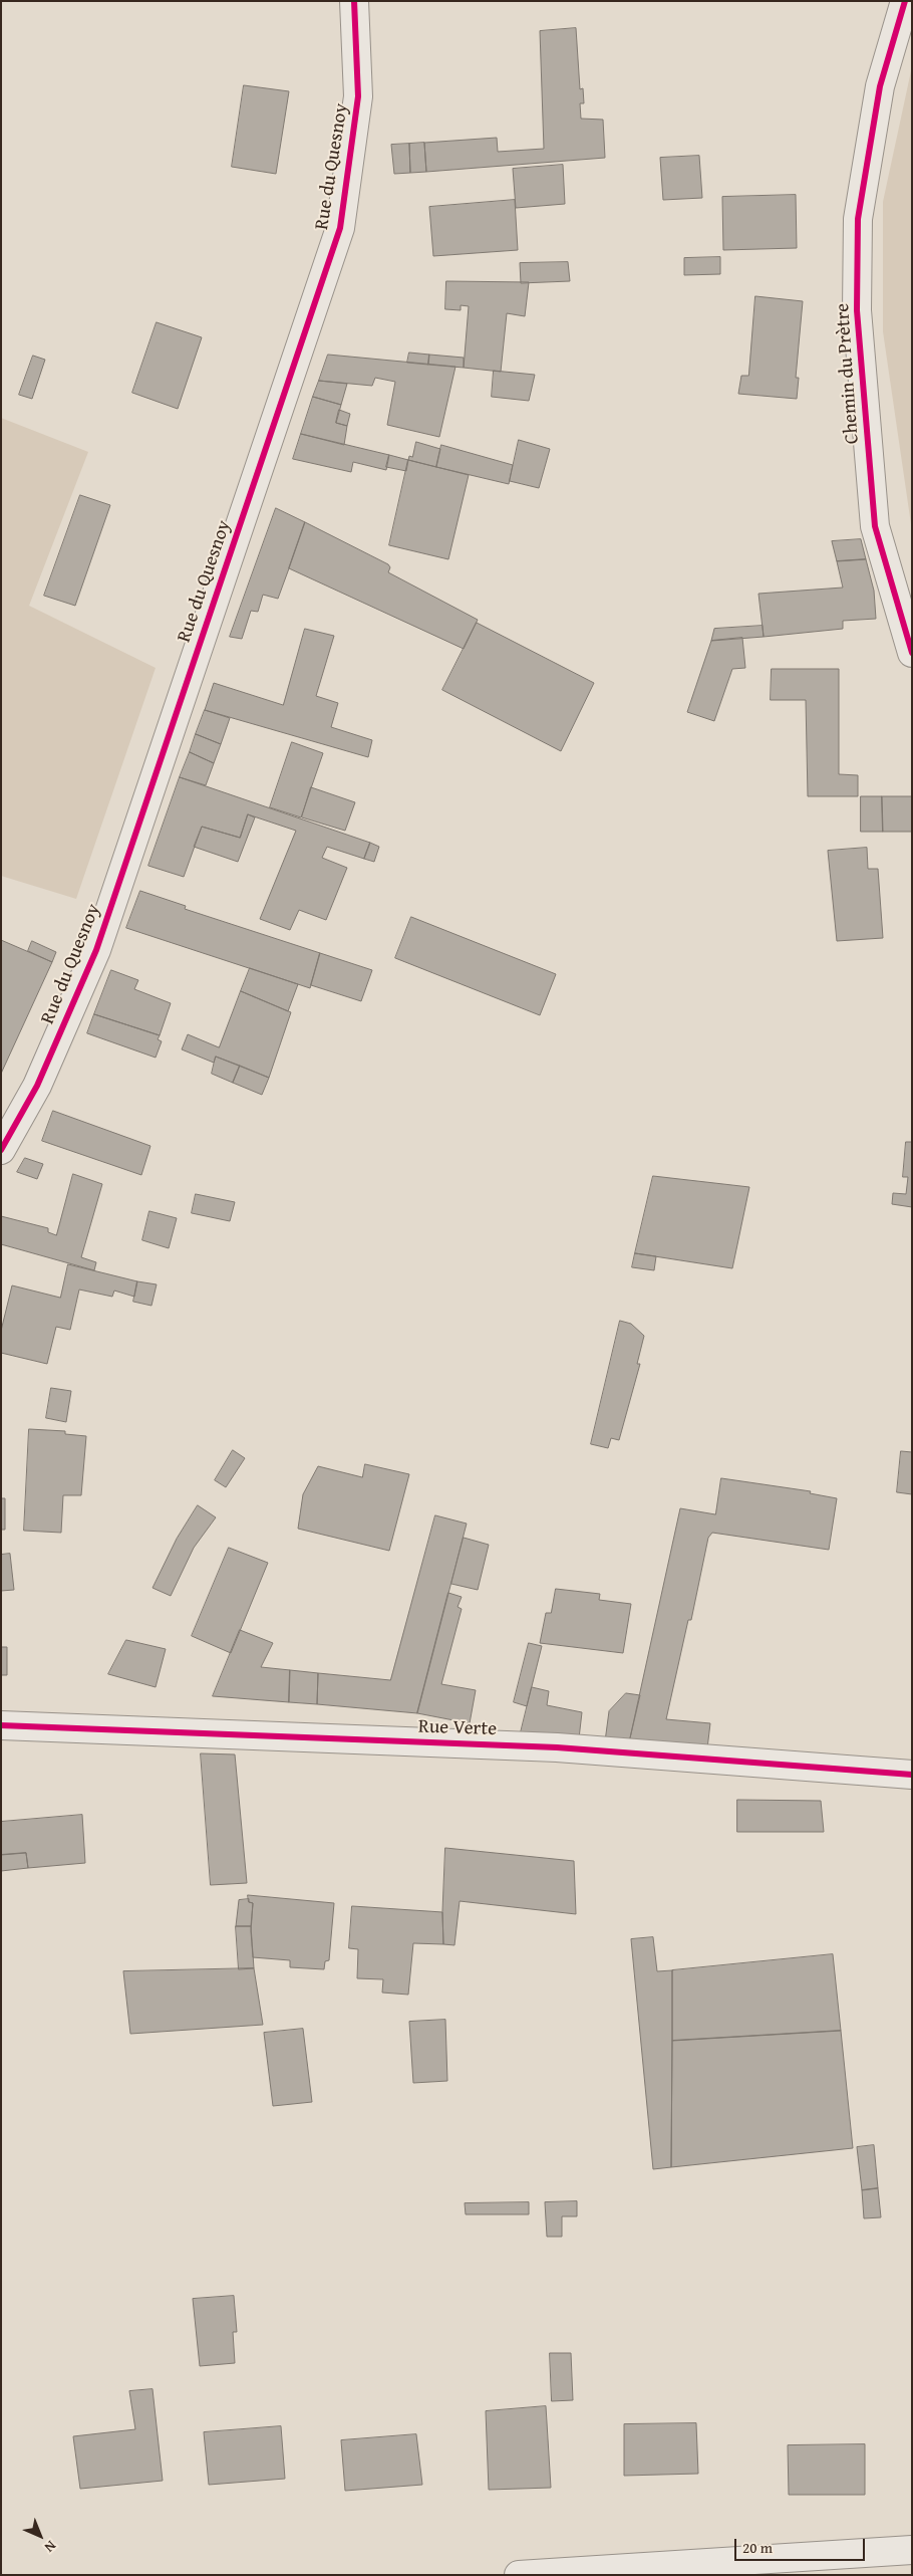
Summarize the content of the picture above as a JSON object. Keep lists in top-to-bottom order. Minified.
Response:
{"streets":{"street":["Rue du Quesnoy","Chemin du Prètre","Rue Verte"]},"scale_bar":"20 m","north":"bottom right"}
